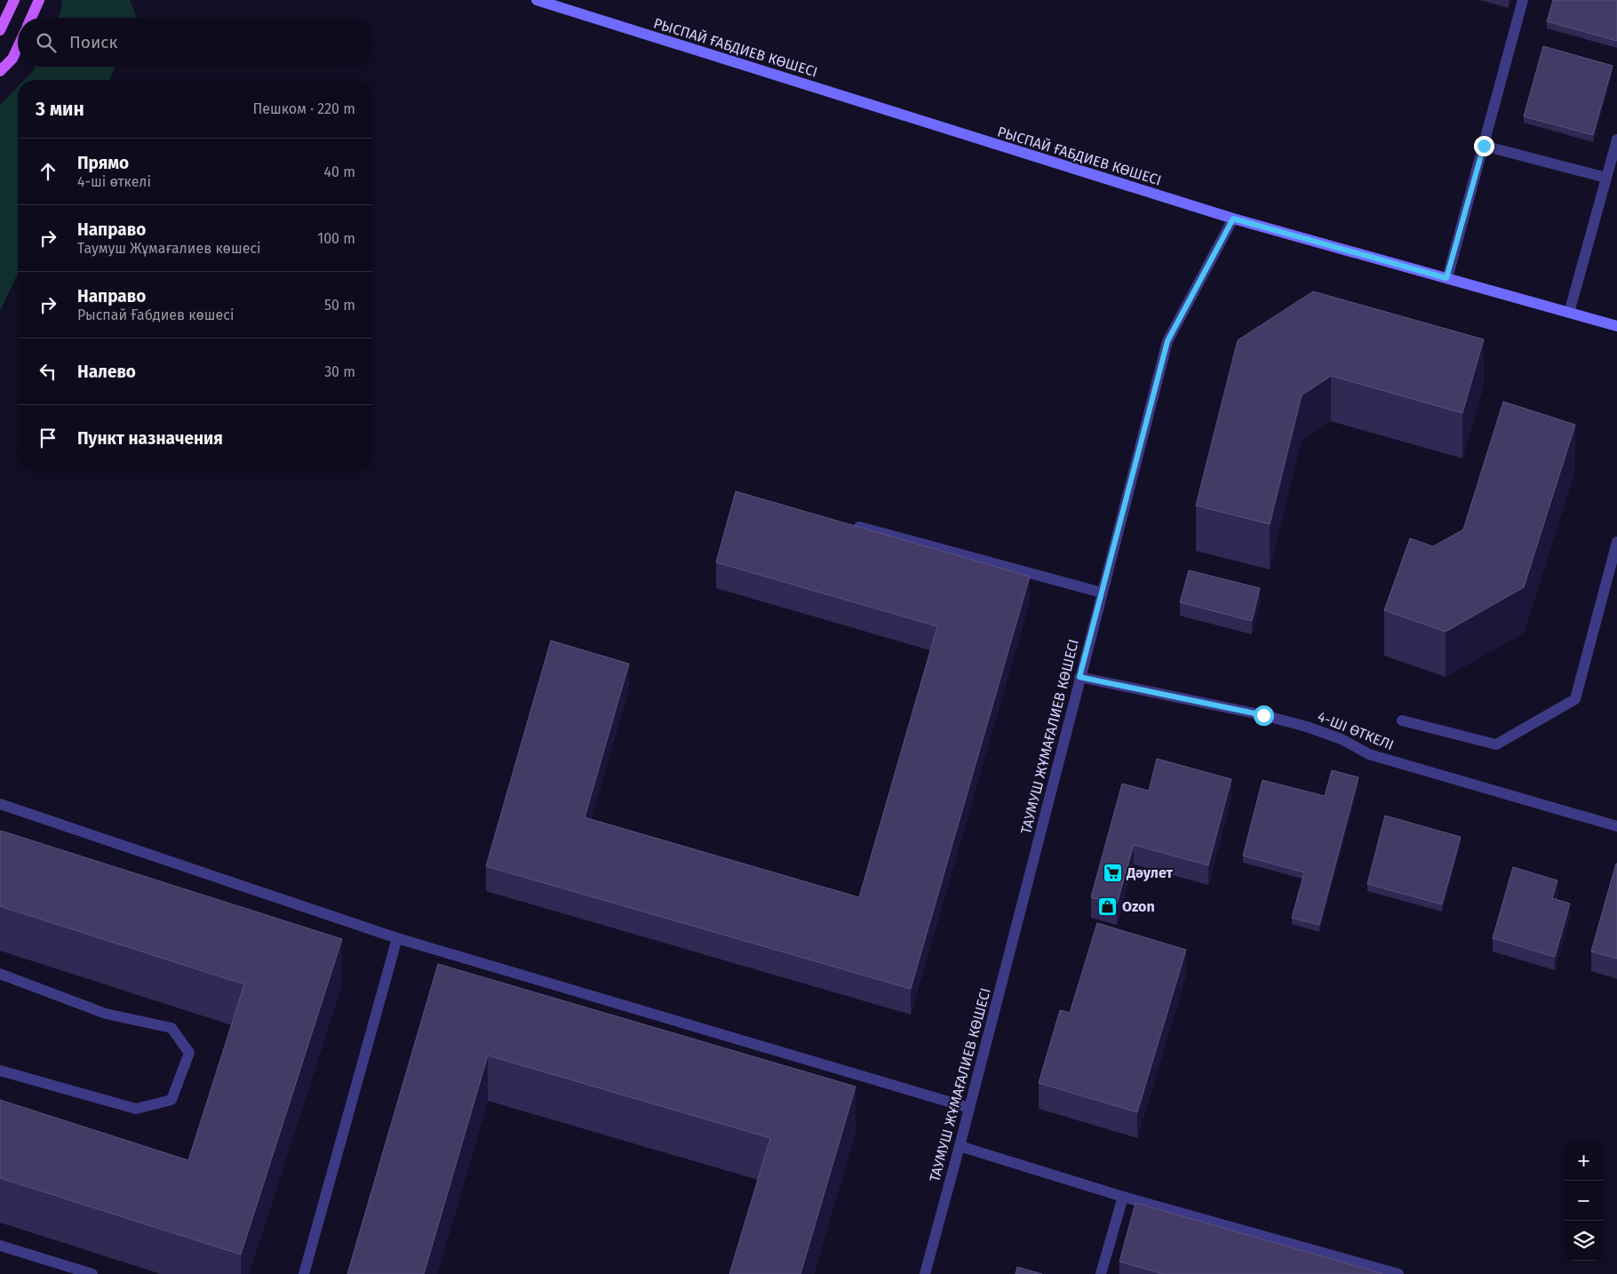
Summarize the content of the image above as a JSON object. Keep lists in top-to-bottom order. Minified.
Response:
{"streets":{"street":["РЫСПАЙ ҒАБДИЕВ КӨШЕСІ","4-ШІ ӨТКЕЛІ","ТАУМУШ ЖҰМАҒАЛИЕВ КӨШЕСІ"]},"crossings":[["РЫСПАЙ ҒАБДИЕВ КӨШЕСІ","ТАУМУШ ЖҰМАҒАЛИЕВ КӨШЕСІ"],["4-ШІ ӨТКЕЛІ","ТАУМУШ ЖҰМАҒАЛИЕВ КӨШЕСІ"]],"places":{"supermarket":["Дәулет"],"shop":["Ozon"]},"page":{"search":"Поиск","heading":["3 мин","Пешком · 220 m"],"list":[["Прямо","4-ші өткелі","40 m"],["Направо","Таумуш Жұмағалиев көшесі","100 m"],["Направо","Рыспай Ғабдиев көшесі","50 m"],["Налево","30 m"],"Пункт назначения"],"map_buttons":["+","−"]}}
